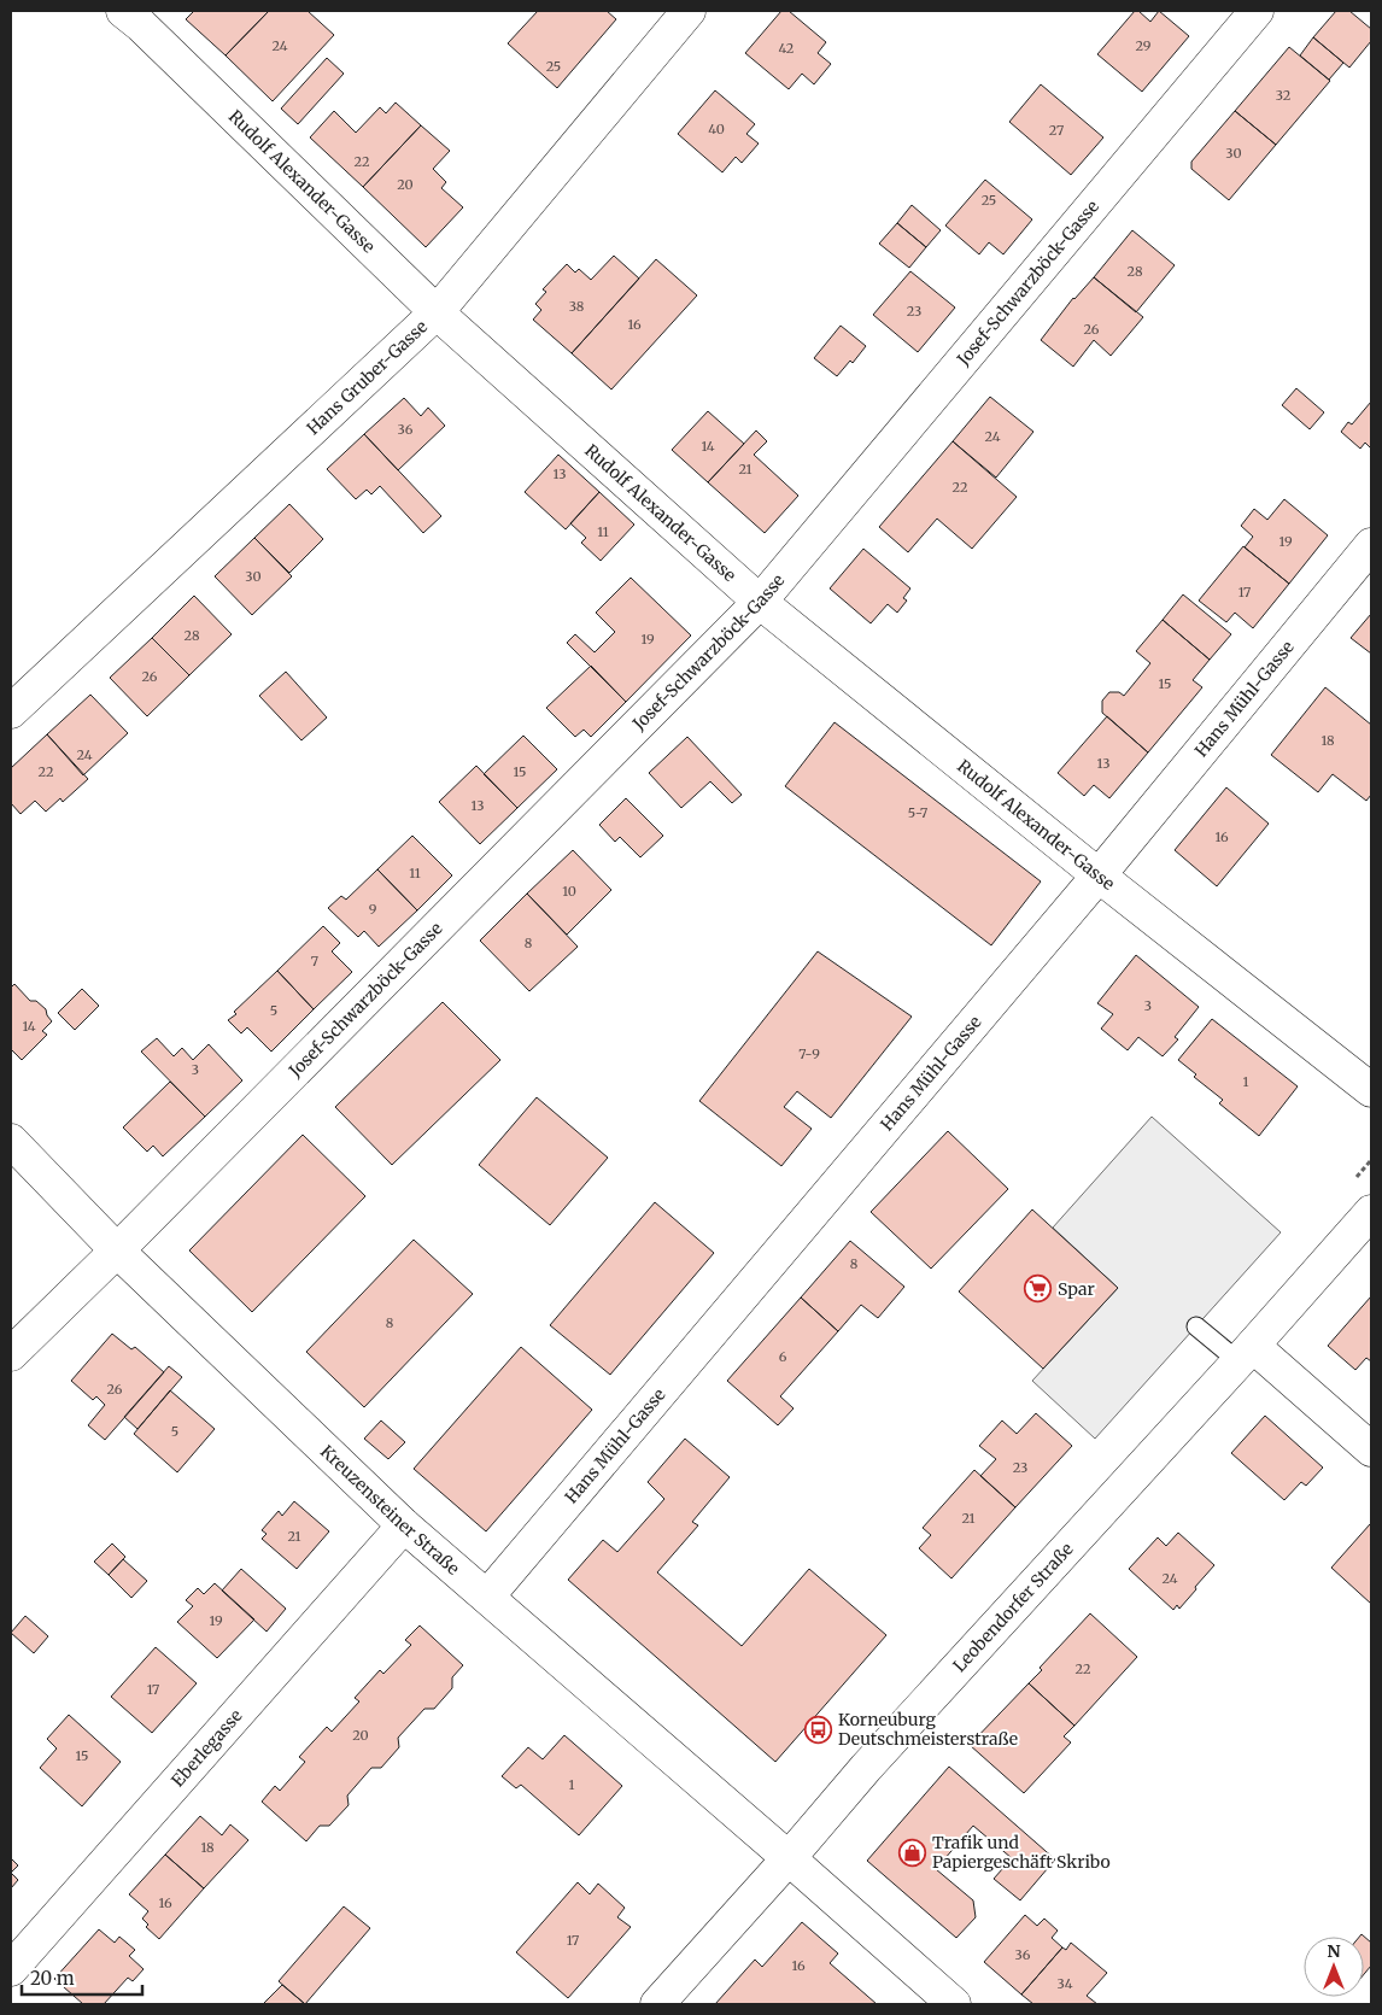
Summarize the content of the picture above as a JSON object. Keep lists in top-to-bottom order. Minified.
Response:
{"streets":{"street":["Rudolf Alexander-Gasse","Josef-Schwarzböck-Gasse","Hans Gruber-Gasse","Hans Mühl-Gasse","Kreuzensteiner Straße","Leobendorfer Straße","Eberlegasse"]},"crossings":[["Rudolf Alexander-Gasse","Josef-Schwarzböck-Gasse"],["Rudolf Alexander-Gasse","Hans Gruber-Gasse"],["Rudolf Alexander-Gasse","Hans Mühl-Gasse"],["Josef-Schwarzböck-Gasse","Kreuzensteiner Straße"],["Hans Mühl-Gasse","Kreuzensteiner Straße"],["Kreuzensteiner Straße","Leobendorfer Straße"],["Kreuzensteiner Straße","Eberlegasse"]],"places":{"supermarket":["Spar"],"bus stop":["Korneuburg Deutschmeisterstraße"],"shop":["Trafik und Papiergeschäft Skribo"]},"house_numbers":["24","29","42","25","32","40","27","30","22","20","25","28","38","23","16","26","36","24","14","21","13","22","11","19","30","17","28","19","26","15","18","24","13","22","15","13","5-7","16","11","10","9","8","7","3","5","14","7-9","3","1","8","8","6","26","5","23","21","21","24","19","22","17","20","15","1","18","16","17","36","16","34"],"scale_bar":"20 m","north":"top"}
